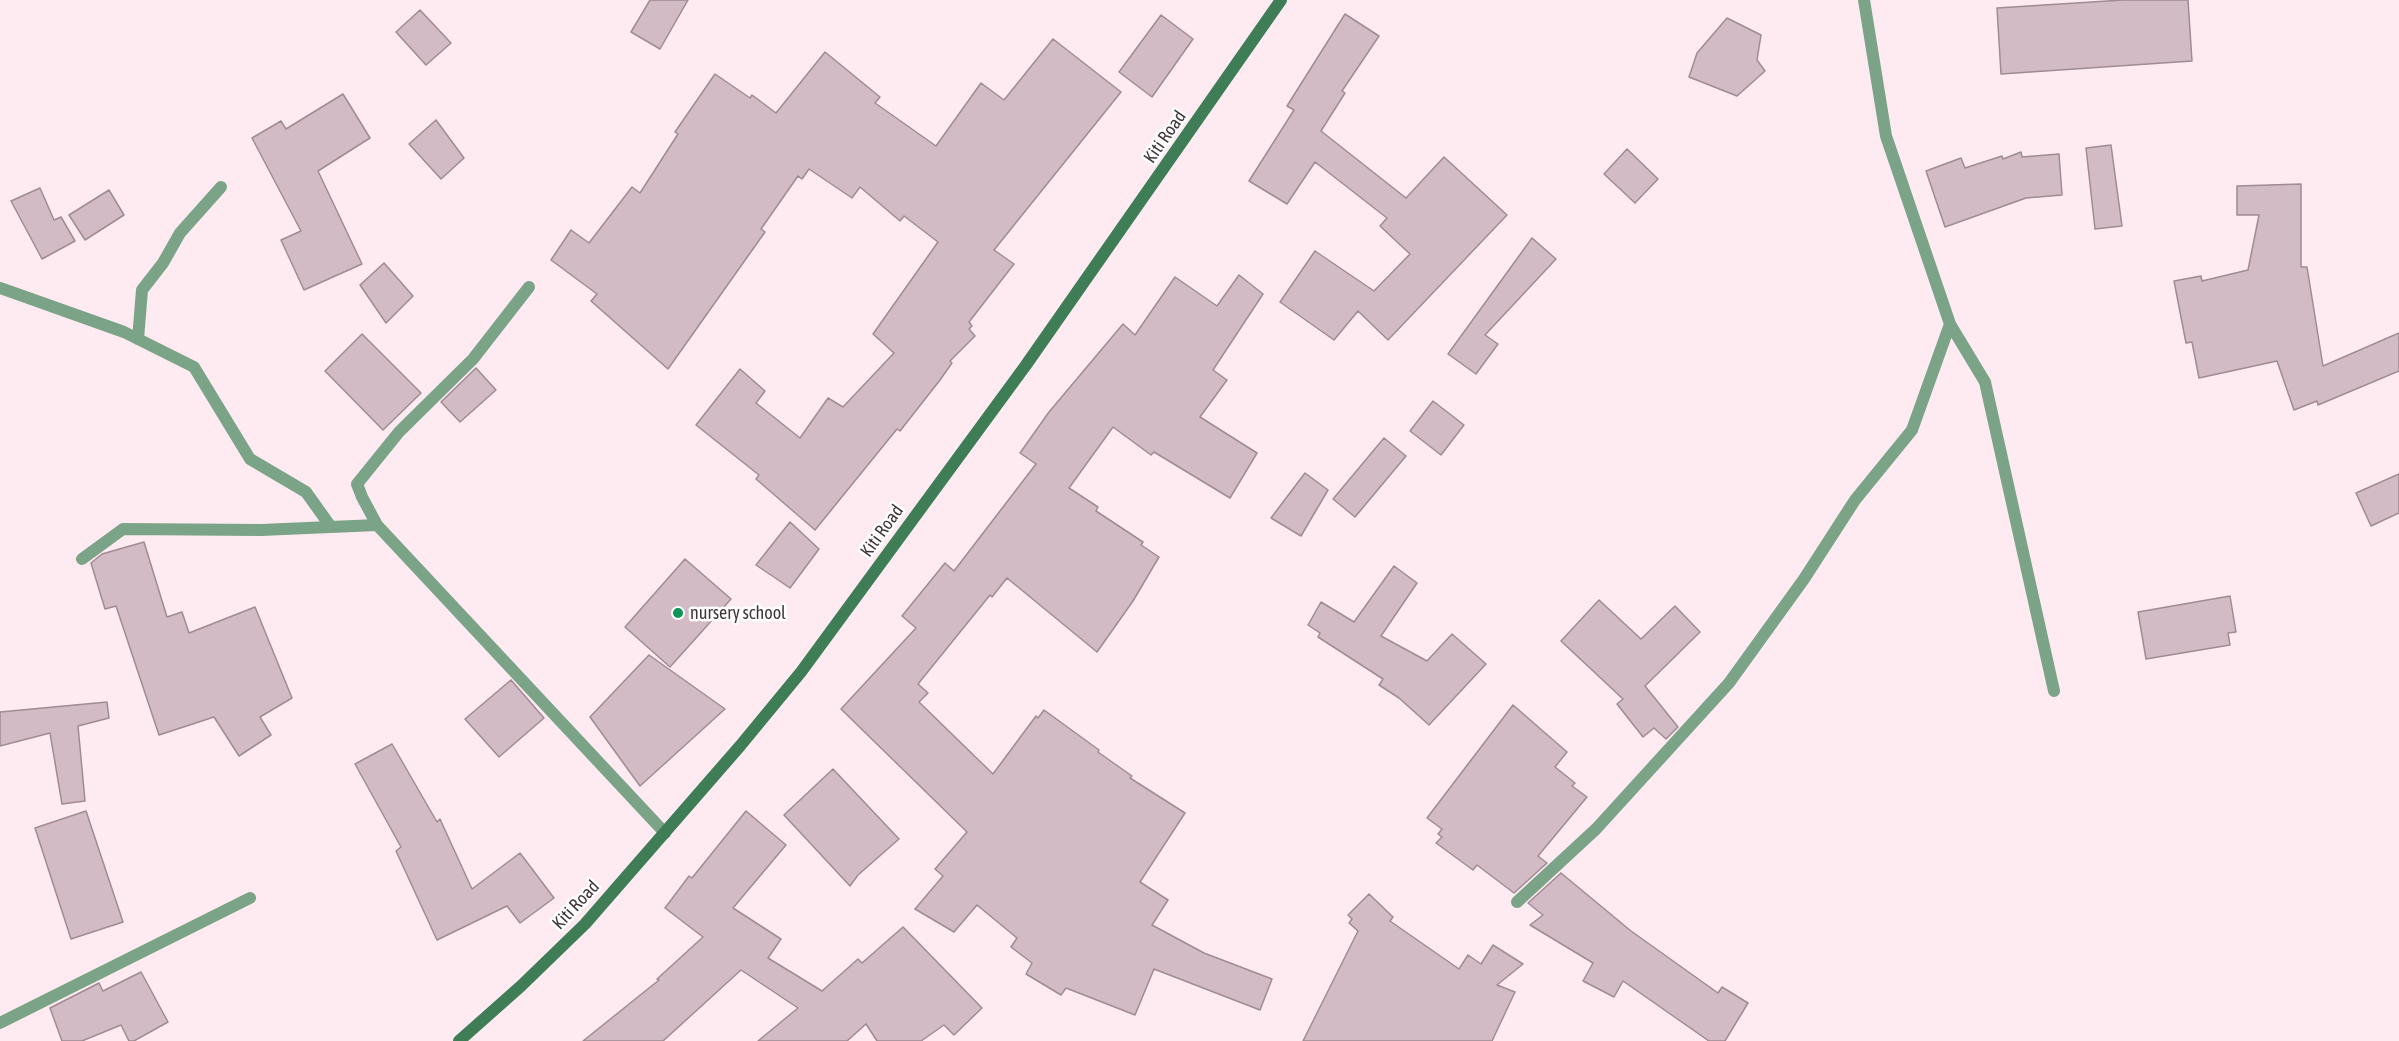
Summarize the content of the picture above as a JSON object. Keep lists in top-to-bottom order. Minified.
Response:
{"streets":{"street":["Kiti Road"]},"places":["nursery school"]}
